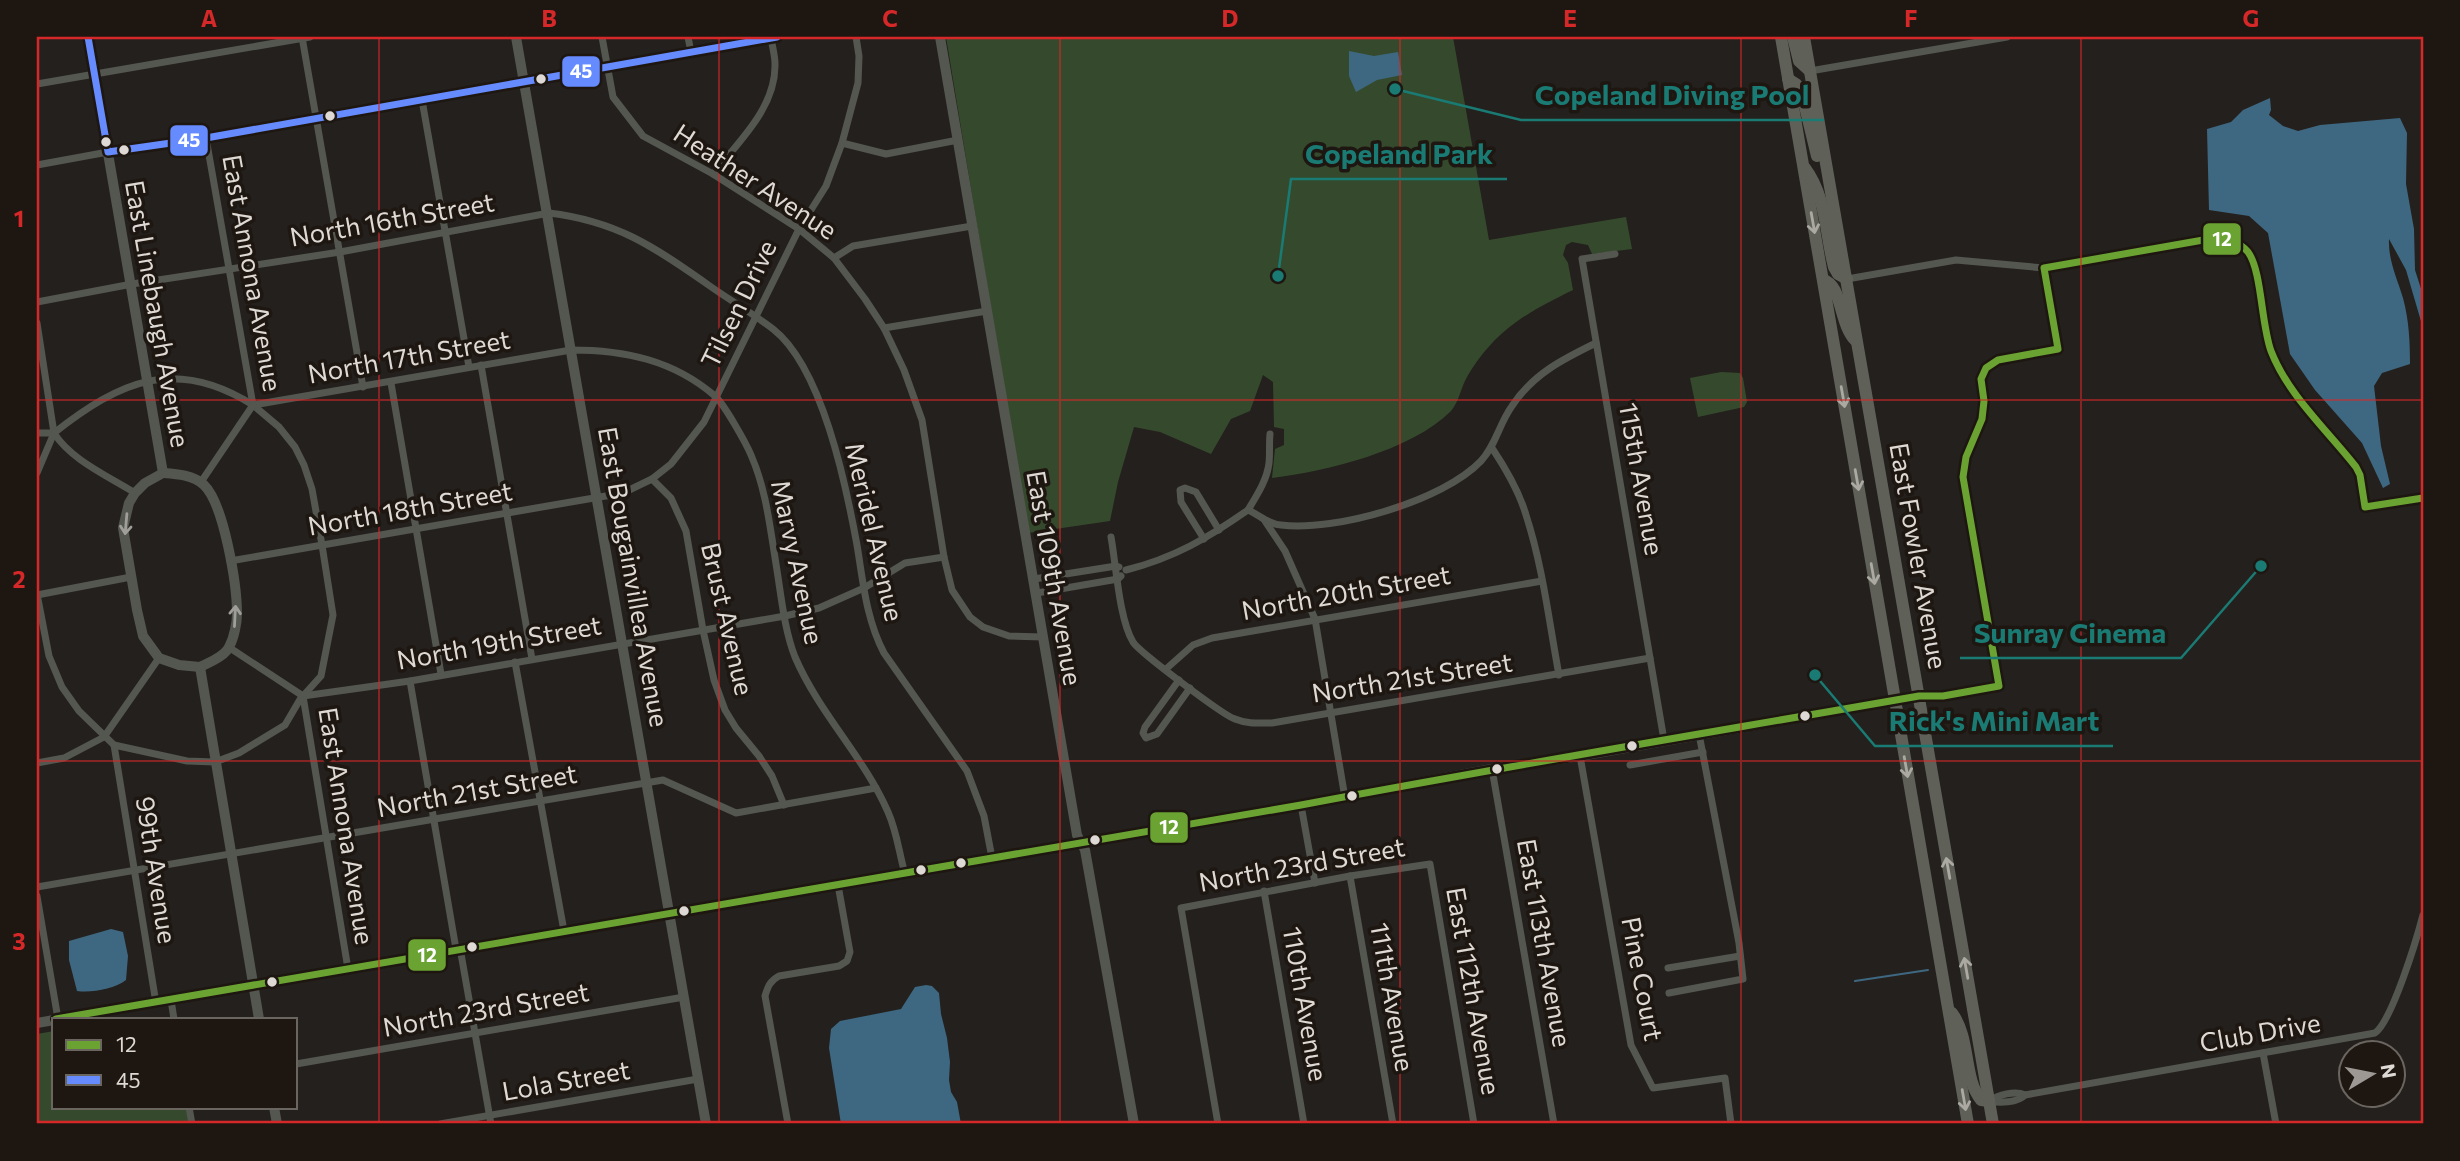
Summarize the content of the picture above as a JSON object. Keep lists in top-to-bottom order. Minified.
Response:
{"streets":{"main road":["East Fowler Avenue"],"street":["Heather Avenue","North 16th Street","East Annona Avenue","Tilsen Drive","East Linebaugh Avenue","North 17th Street","115th Avenue","North 18th Street","Meridel Avenue","Marvy Avenue","East Bougainvillea Avenue","East 109th Avenue","North 20th Street","Brust Avenue","North 19th Street","North 21st Street","North 23rd Street","99th Avenue","East 113th Avenue","Pine Court","East 112th Avenue","111th Avenue","110th Avenue","Club Drive","Lola Street"]},"crossings":[["Heather Avenue","Tilsen Drive"],["Heather Avenue","East 109th Avenue"],["Heather Avenue","North 19th Street"],["North 16th Street","East Annona Avenue"],["North 16th Street","East Linebaugh Avenue"],["North 16th Street","Meridel Avenue"],["North 16th Street","East Bougainvillea Avenue"],["East Annona Avenue","North 17th Street"],["East Annona Avenue","North 18th Street"],["East Annona Avenue","North 19th Street"],["East Annona Avenue","North 21st Street"],["Tilsen Drive","North 18th Street"],["Tilsen Drive","Meridel Avenue"],["Tilsen Drive","Marvy Avenue"],["Tilsen Drive","East Bougainvillea Avenue"],["Tilsen Drive","Brust Avenue"],["North 17th Street","Marvy Avenue"],["North 17th Street","East Bougainvillea Avenue"],["115th Avenue","North 21st Street"],["North 18th Street","East Bougainvillea Avenue"],["Meridel Avenue","East Bougainvillea Avenue"],["Meridel Avenue","North 19th Street"],["East Fowler Avenue","Club Drive"],["Marvy Avenue","East Bougainvillea Avenue"],["Marvy Avenue","North 19th Street"],["Marvy Avenue","North 21st Street"],["East Bougainvillea Avenue","North 19th Street"],["East Bougainvillea Avenue","North 21st Street"],["East Bougainvillea Avenue","North 23rd Street"],["East Bougainvillea Avenue","Lola Street"],["North 20th Street","North 21st Street"],["Brust Avenue","North 19th Street"],["Brust Avenue","North 21st Street"],["North 21st Street","99th Avenue"],["North 23rd Street","East 112th Avenue"],["North 23rd Street","111th Avenue"],["North 23rd Street","110th Avenue"]],"places":["Copeland Diving Pool","Copeland Park","Sunray Cinema","Rick's Mini Mart"],"lines":["transit line 45","transit line 12"],"legend":["12","45"],"north":"right","grid":{"columns":["A","B","C","D","E","F","G"],"rows":["1","2","3"]}}
